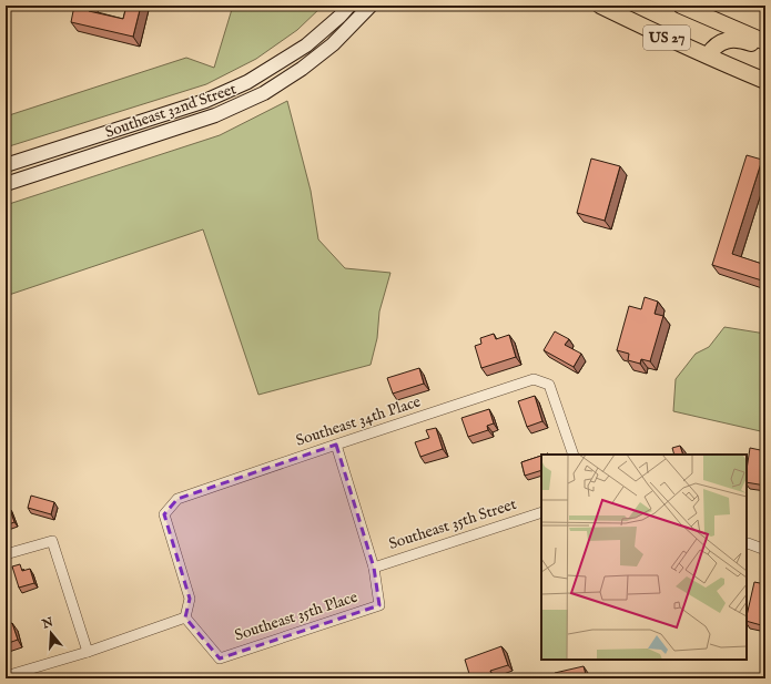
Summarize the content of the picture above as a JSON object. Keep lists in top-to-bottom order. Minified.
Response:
{"streets":{"highway":["US 27"],"main road":["Southeast 32nd Street"],"street":["Southeast 34th Place","Southeast 35th Street","Southeast 35th Place"]},"crossings":[["Southeast 34th Place","Southeast 35th Place"],["Southeast 35th Street","Southeast 35th Place"]],"north":"top"}
